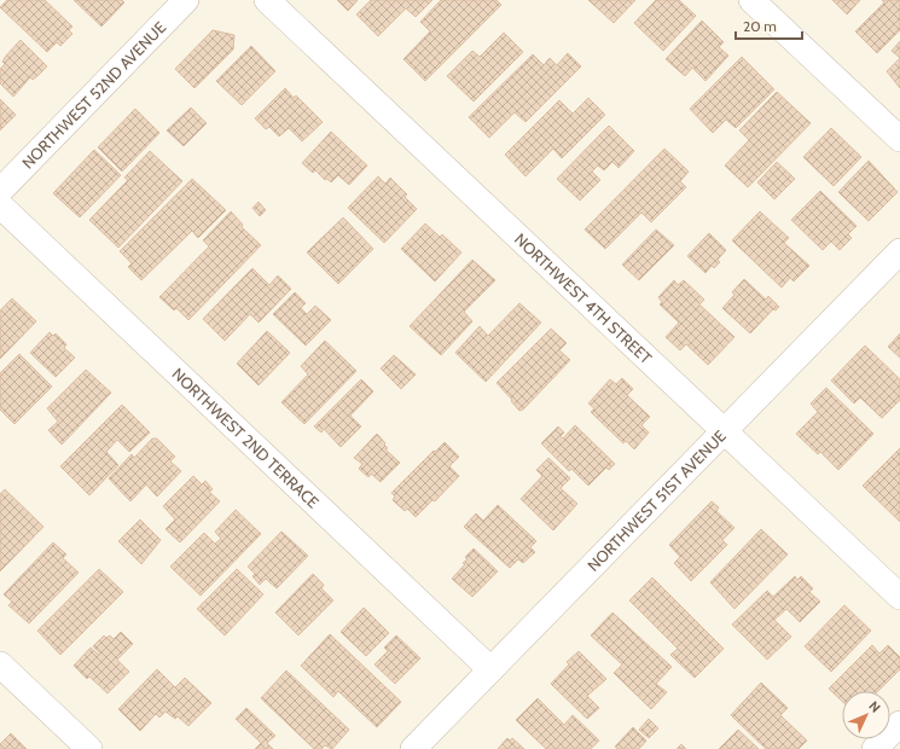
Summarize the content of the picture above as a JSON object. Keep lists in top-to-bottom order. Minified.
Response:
{"streets":{"street":["NORTHWEST 52ND AVENUE","NORTHWEST 4TH STREET","NORTHWEST 2ND TERRACE","NORTHWEST 51ST AVENUE"]},"crossings":[["NORTHWEST 4TH STREET","NORTHWEST 51ST AVENUE"],["NORTHWEST 2ND TERRACE","NORTHWEST 51ST AVENUE"]],"scale_bar":"20 m","north":"top right"}
